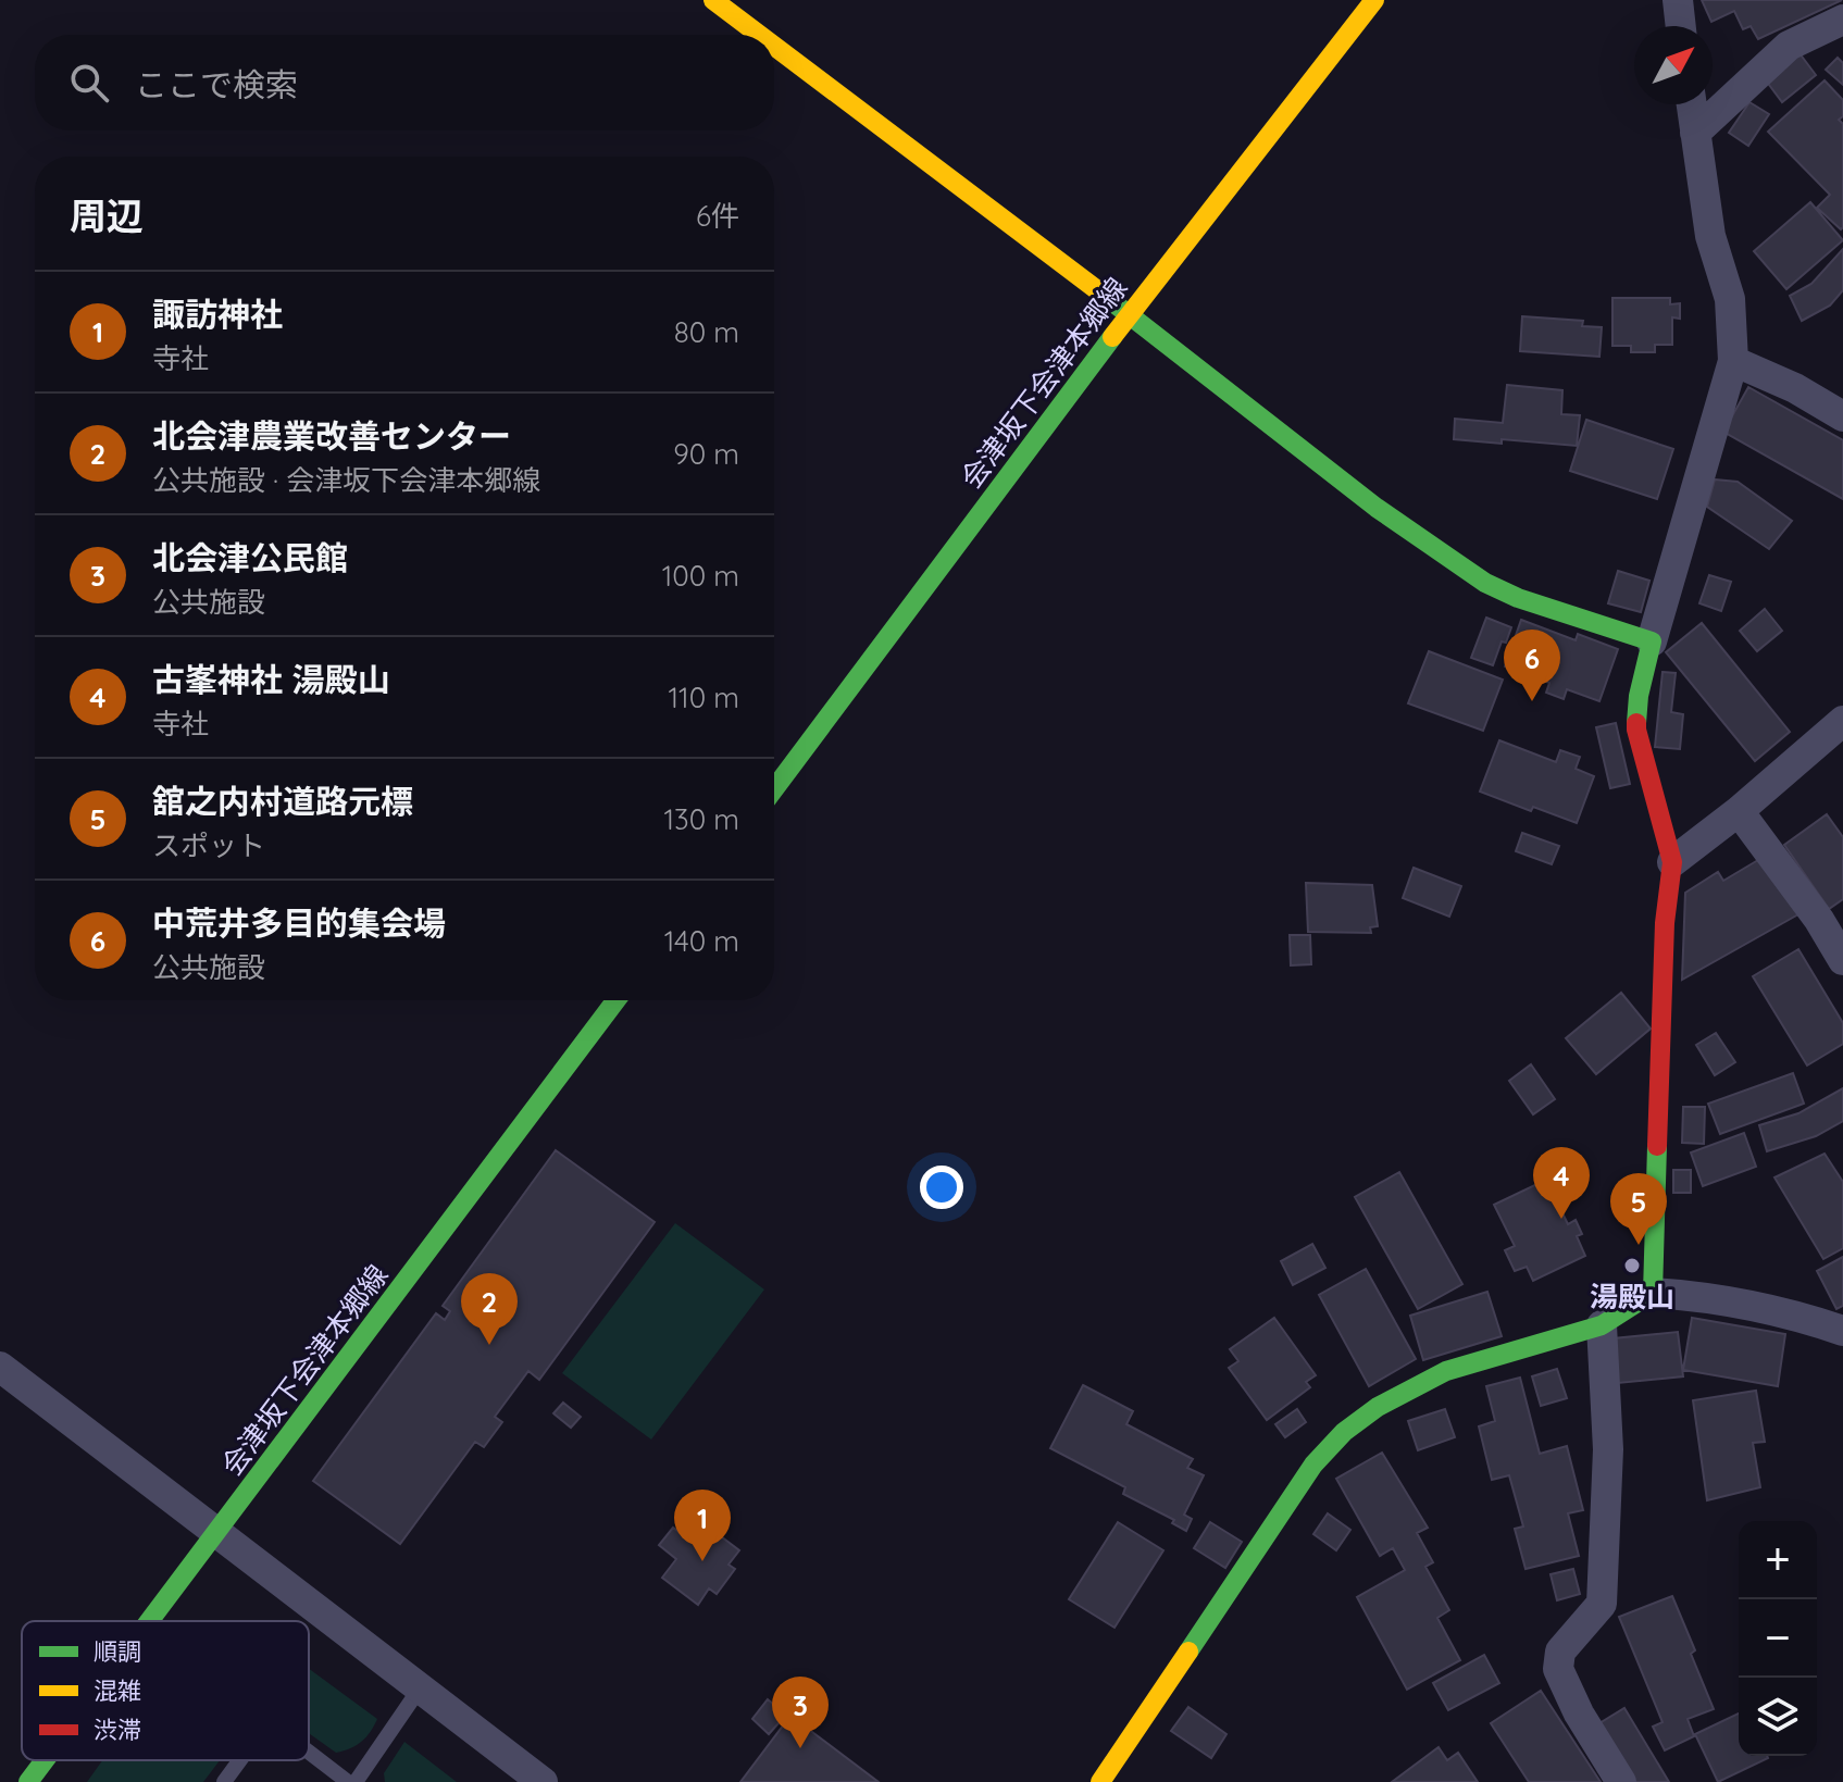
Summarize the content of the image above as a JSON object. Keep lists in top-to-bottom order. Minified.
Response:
{"streets":{"street":["会津坂下会津本郷線"]},"places":["湯殿山"],"legend":["順調","混雑","渋滞"],"north":"top right","page":{"search":"ここで検索","heading":["周辺","6件"],"list":[{"mark":"1","name":"諏訪神社","note":"寺社","value":"80 m"},{"mark":"2","name":"北会津農業改善センター","note":"公共施設 · 会津坂下会津本郷線","value":"90 m"},{"mark":"3","name":"北会津公民館","note":"公共施設","value":"100 m"},{"mark":"4","name":"古峯神社 湯殿山","note":"寺社","value":"110 m"},{"mark":"5","name":"舘之内村道路元標","note":"スポット","value":"130 m"},{"mark":"6","name":"中荒井多目的集会場","note":"公共施設","value":"140 m"}],"pins":["6","4","5","2","1","3"],"map_buttons":["+","−"]}}
